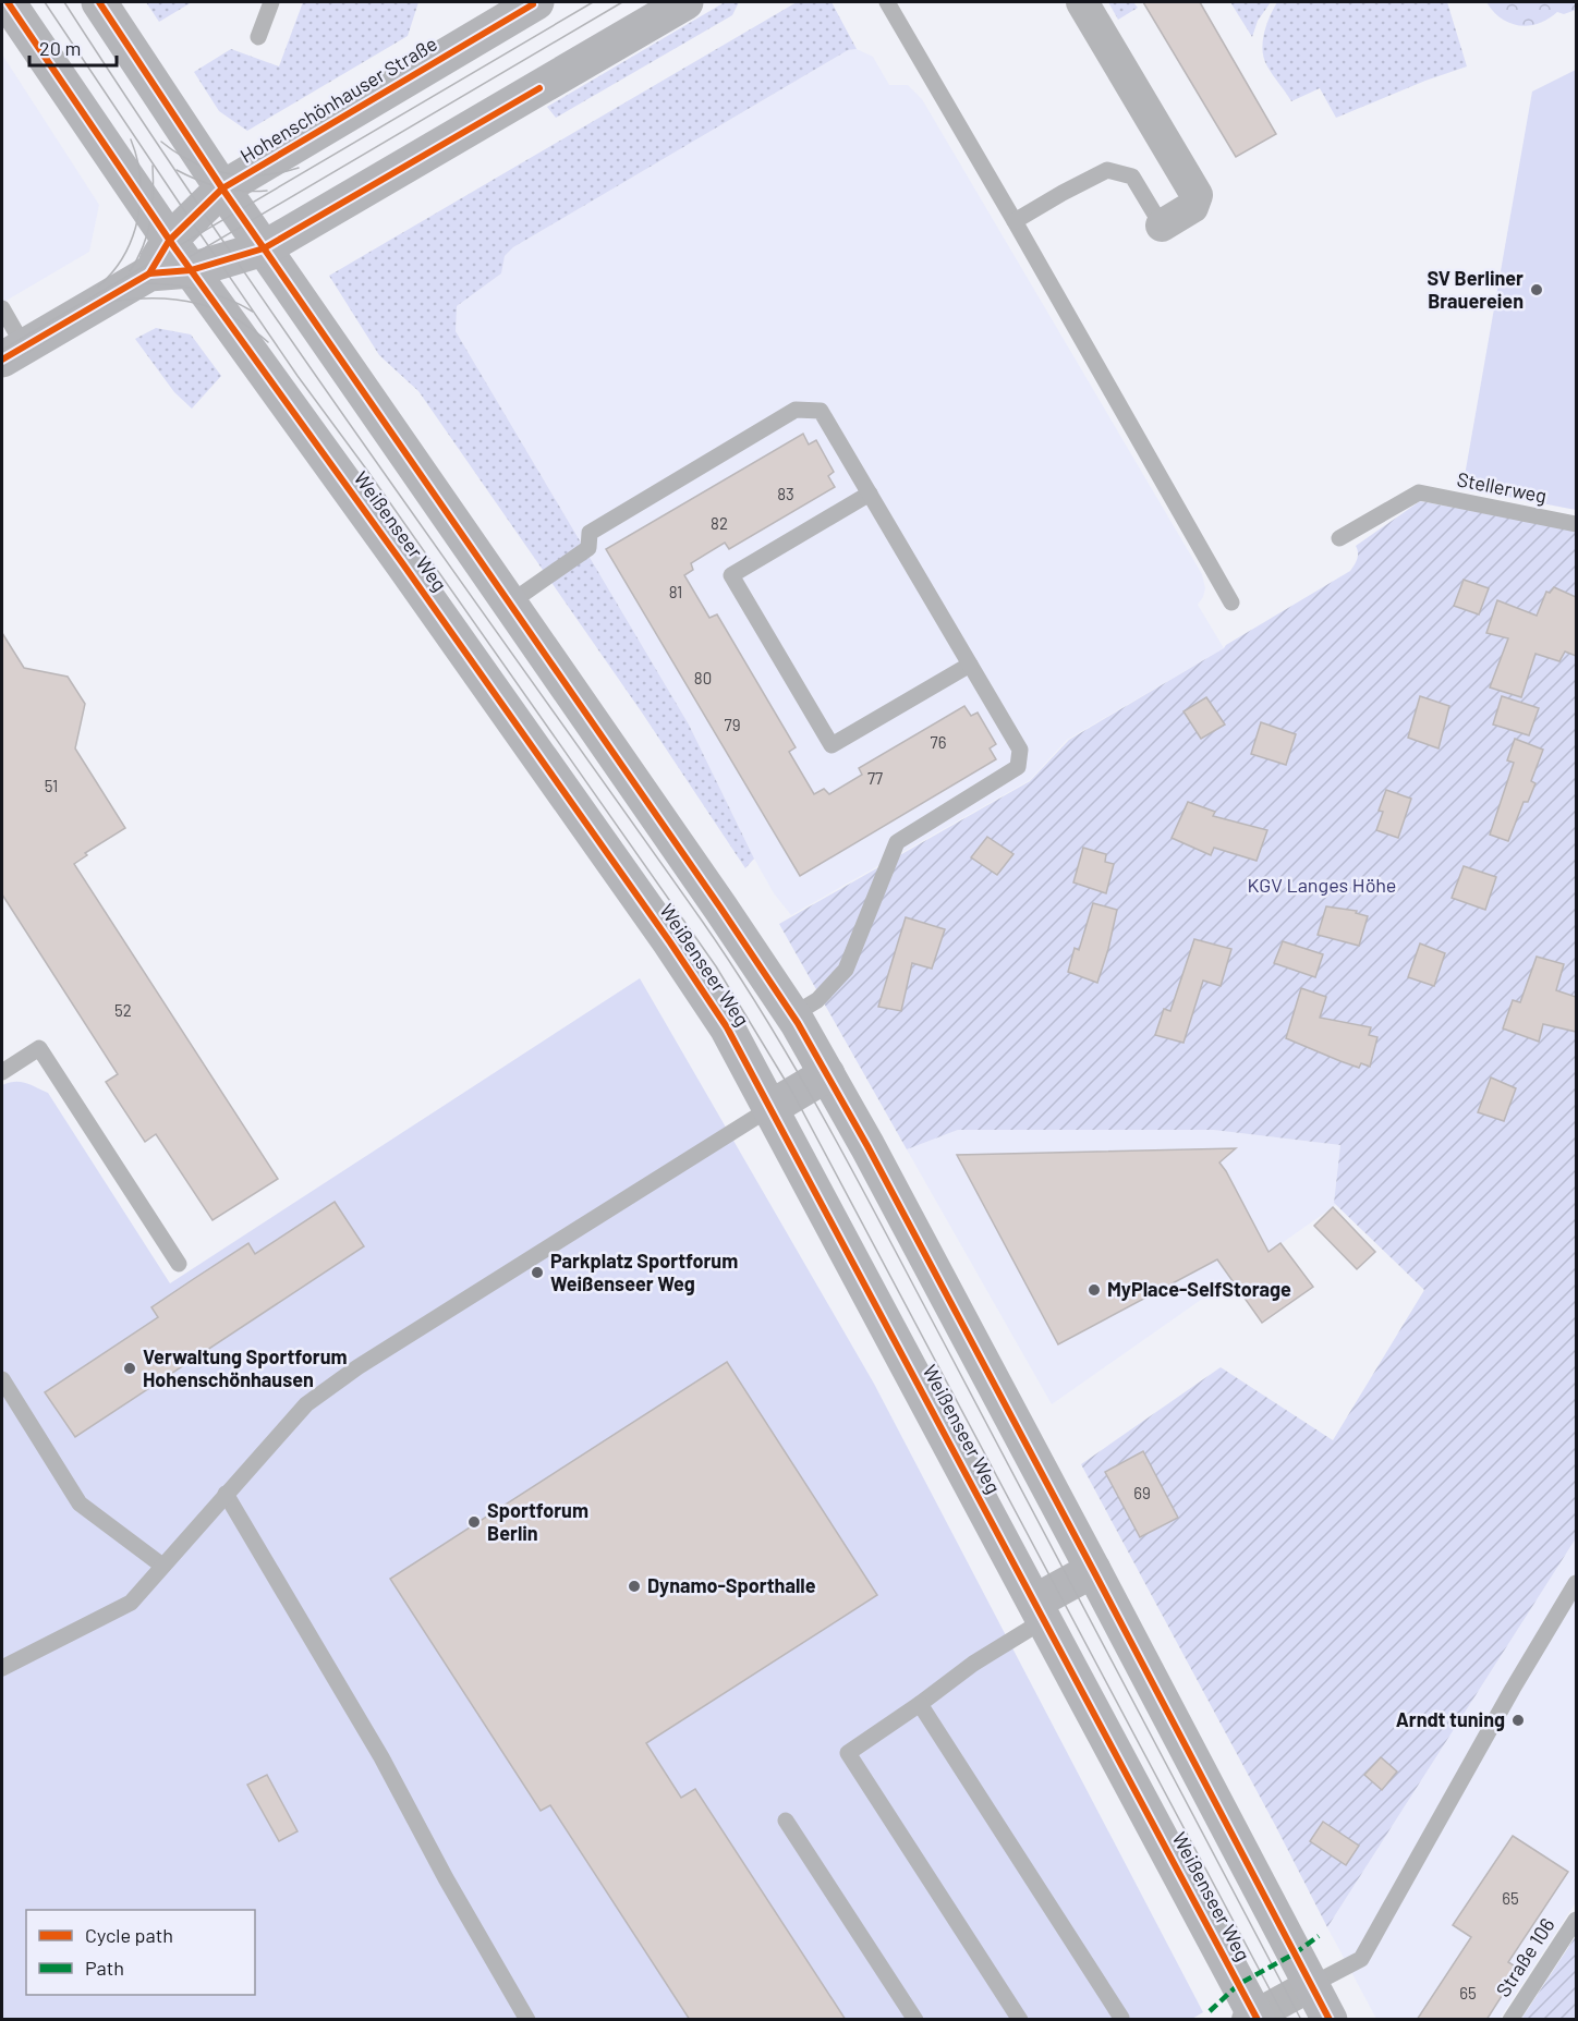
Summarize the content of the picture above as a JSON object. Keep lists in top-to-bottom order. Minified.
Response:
{"streets":{"main road":["Hohenschönhauser Straße","Weißenseer Weg"],"lane":["Stellerweg","Straße 106"]},"crossings":[["Hohenschönhauser Straße","Weißenseer Weg"]],"parks":["KGV Langes Höhe"],"places":["SV Berliner Brauereien","Parkplatz Sportforum Weißenseer Weg","MyPlace-SelfStorage","Verwaltung Sportforum Hohenschönhausen","Sportforum Berlin","Dynamo-Sporthalle","Arndt tuning"],"house_numbers":["83","82","81","80","79","76","77","51","52","69","65","65"],"legend":["Cycle path","Path"],"scale_bar":"20 m"}
